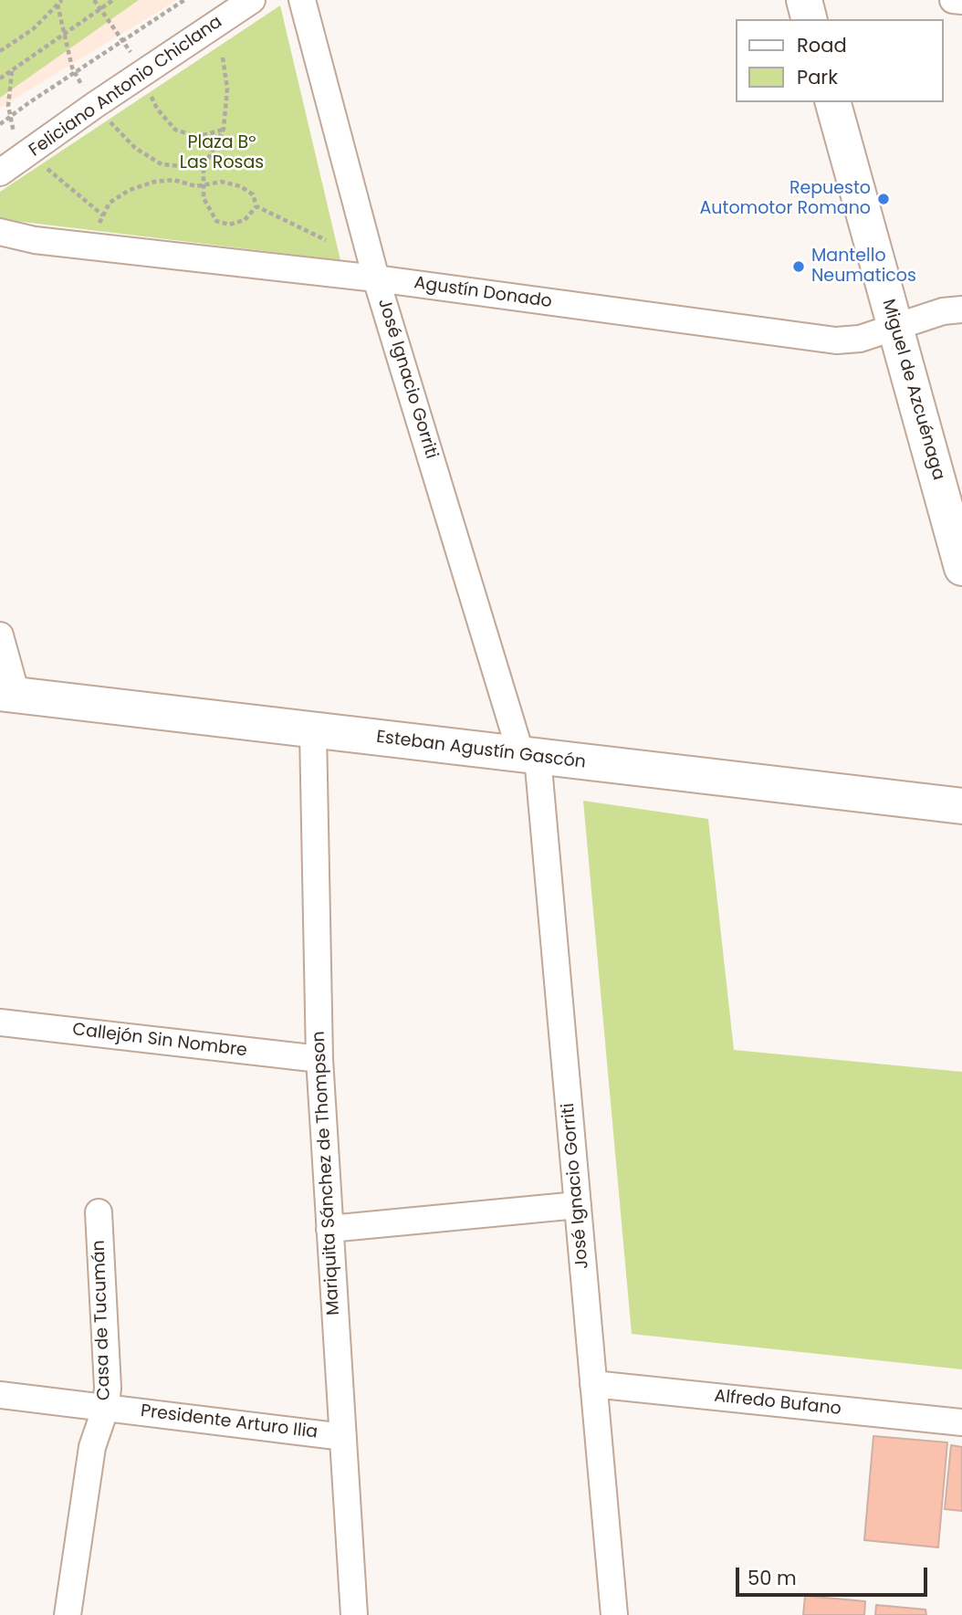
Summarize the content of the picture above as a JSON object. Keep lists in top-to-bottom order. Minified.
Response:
{"streets":{"street":["Feliciano Antonio Chiclana","Agustín Donado","José Ignacio Gorriti","Miguel de Azcuénaga","Esteban Agustín Gascón","Callejón Sin Nombre","Mariquita Sánchez de Thompson","Casa de Tucumán","Alfredo Bufano","Presidente Arturo Ilia"]},"crossings":[["Agustín Donado","José Ignacio Gorriti"],["Agustín Donado","Miguel de Azcuénaga"],["José Ignacio Gorriti","Esteban Agustín Gascón"],["José Ignacio Gorriti","Alfredo Bufano"],["Esteban Agustín Gascón","Mariquita Sánchez de Thompson"],["Callejón Sin Nombre","Mariquita Sánchez de Thompson"],["Mariquita Sánchez de Thompson","Presidente Arturo Ilia"],["Casa de Tucumán","Presidente Arturo Ilia"]],"parks":["Plaza Bº Las Rosas"],"places":["Repuesto Automotor Romano","Mantello Neumaticos"],"legend":["Road","Park"],"scale_bar":"50 m"}
